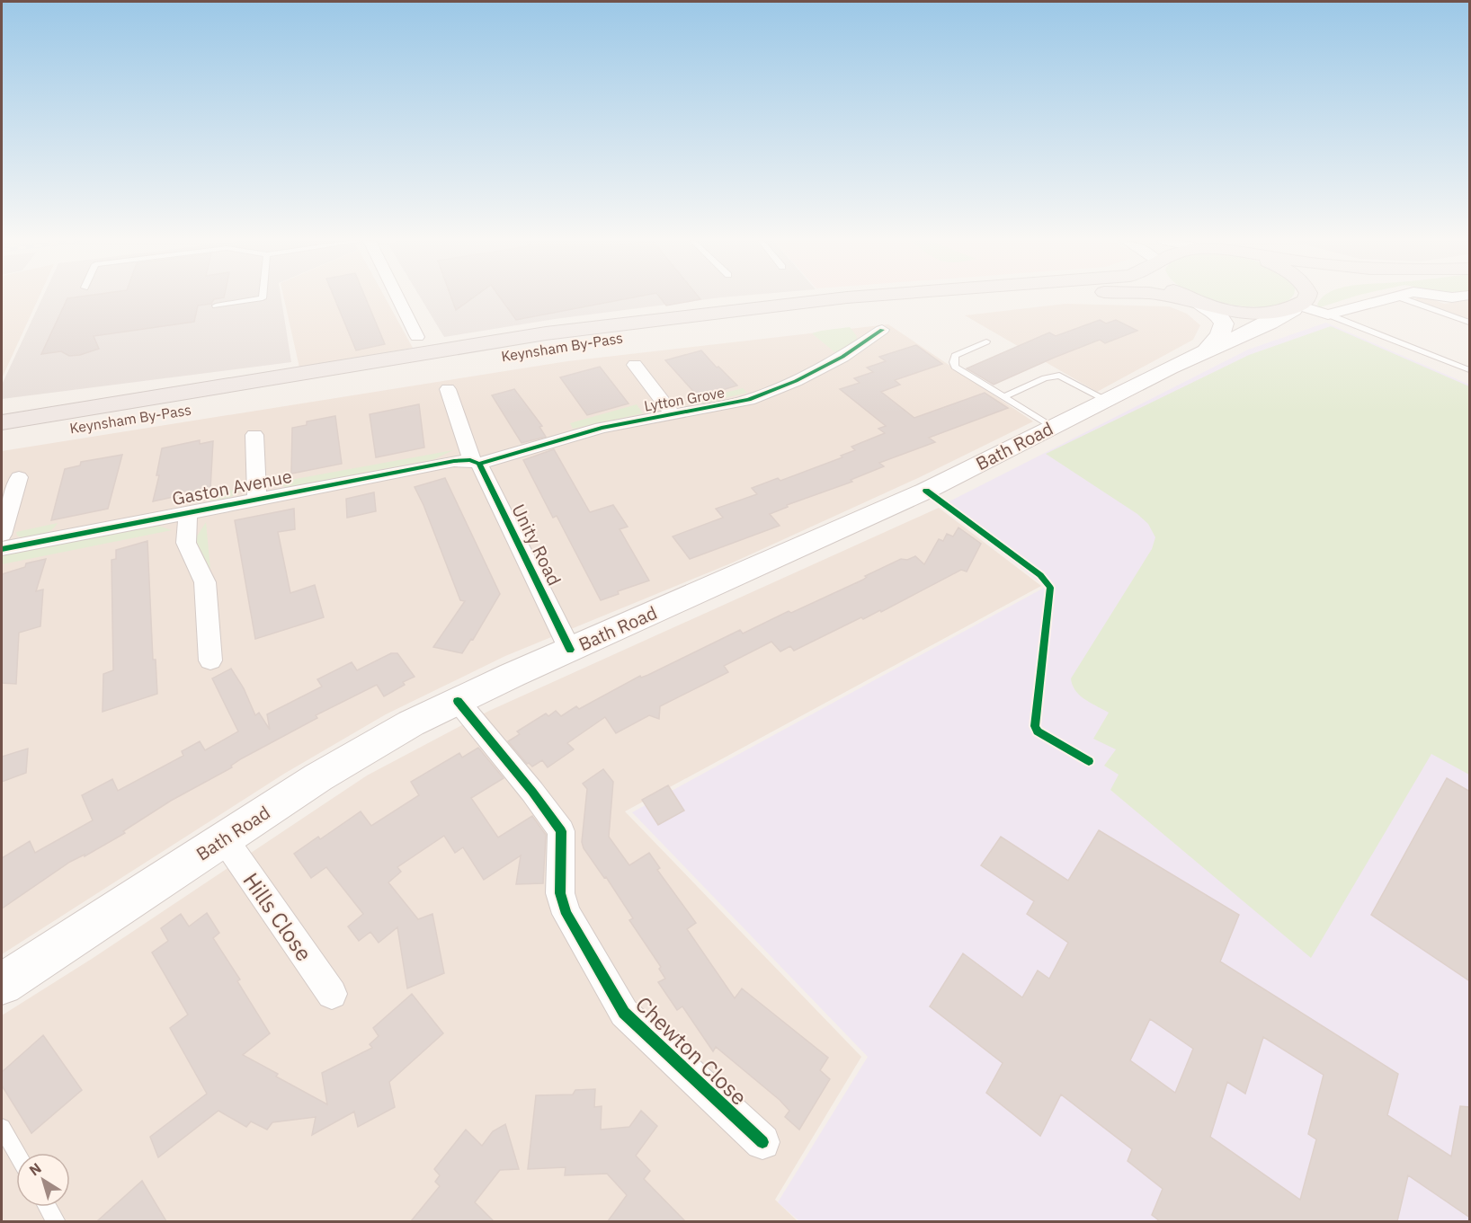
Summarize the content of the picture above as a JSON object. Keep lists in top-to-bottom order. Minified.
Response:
{"streets":{"highway":["Keynsham By-Pass"],"main road":["Bath Road"],"street":["Lytton Grove","Gaston Avenue","Unity Road","Hills Close","Chewton Close"]},"crossings":[["Keynsham By-Pass","Bath Road"],["Lytton Grove","Gaston Avenue"],["Lytton Grove","Unity Road"],["Bath Road","Unity Road"],["Bath Road","Hills Close"],["Bath Road","Chewton Close"],["Gaston Avenue","Unity Road"]],"north":"top left"}
